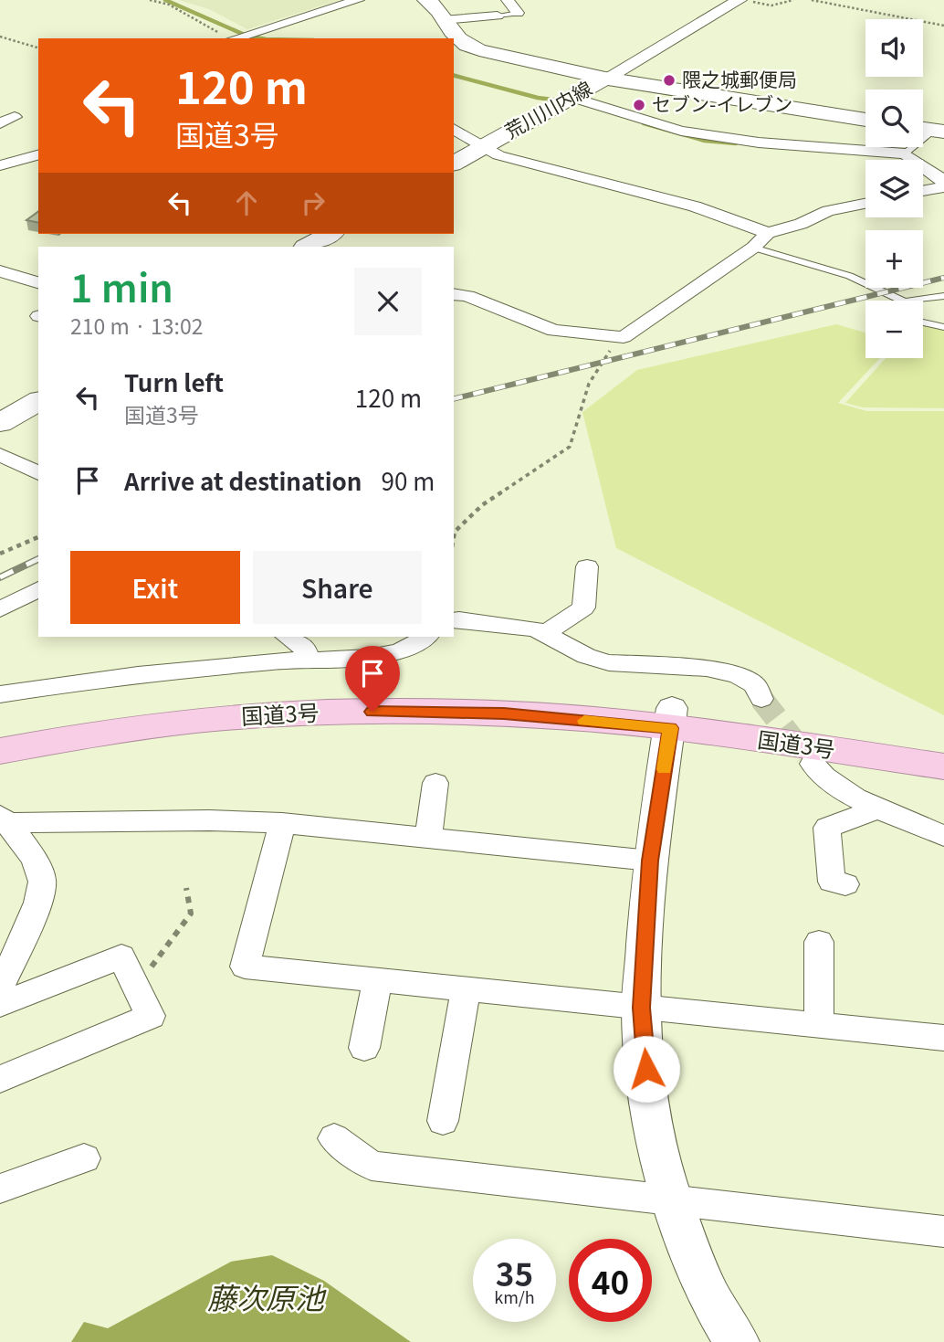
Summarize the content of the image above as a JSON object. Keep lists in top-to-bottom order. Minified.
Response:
{"streets":{"highway":["国道3号"],"main road":["荒川川内線"]},"water":["藤次原池"],"places":["隈之城郵便局","セブン-イレブン"],"page":{"map_buttons":["+","−"],"turn":["120 m","国道3号"],"heading":["1 min","210 m · 13:02"],"list":[{"name":"Turn left","note":"国道3号","value":"120 m"},{"name":"Arrive at destination","value":"90 m"}],"buttons":["Exit","Share"],"speed":"35 km/h","limit":"40"}}
